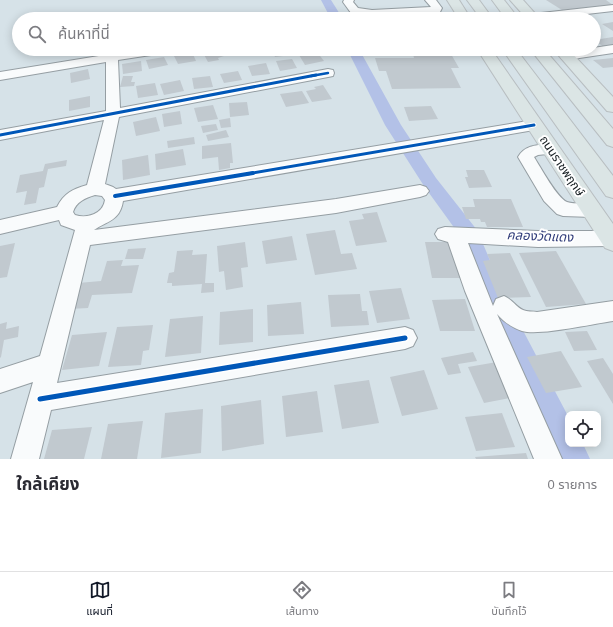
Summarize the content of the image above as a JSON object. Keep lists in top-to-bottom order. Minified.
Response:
{"streets":{"main road":["ถนนราชพฤกษ์"]},"water":["คลองวัดแดง"],"page":{"search":"ค้นหาที่นี่","heading":["ใกล้เคียง","0 รายการ"],"nav":["แผนที่","เส้นทาง","บันทึกไว้"]}}
